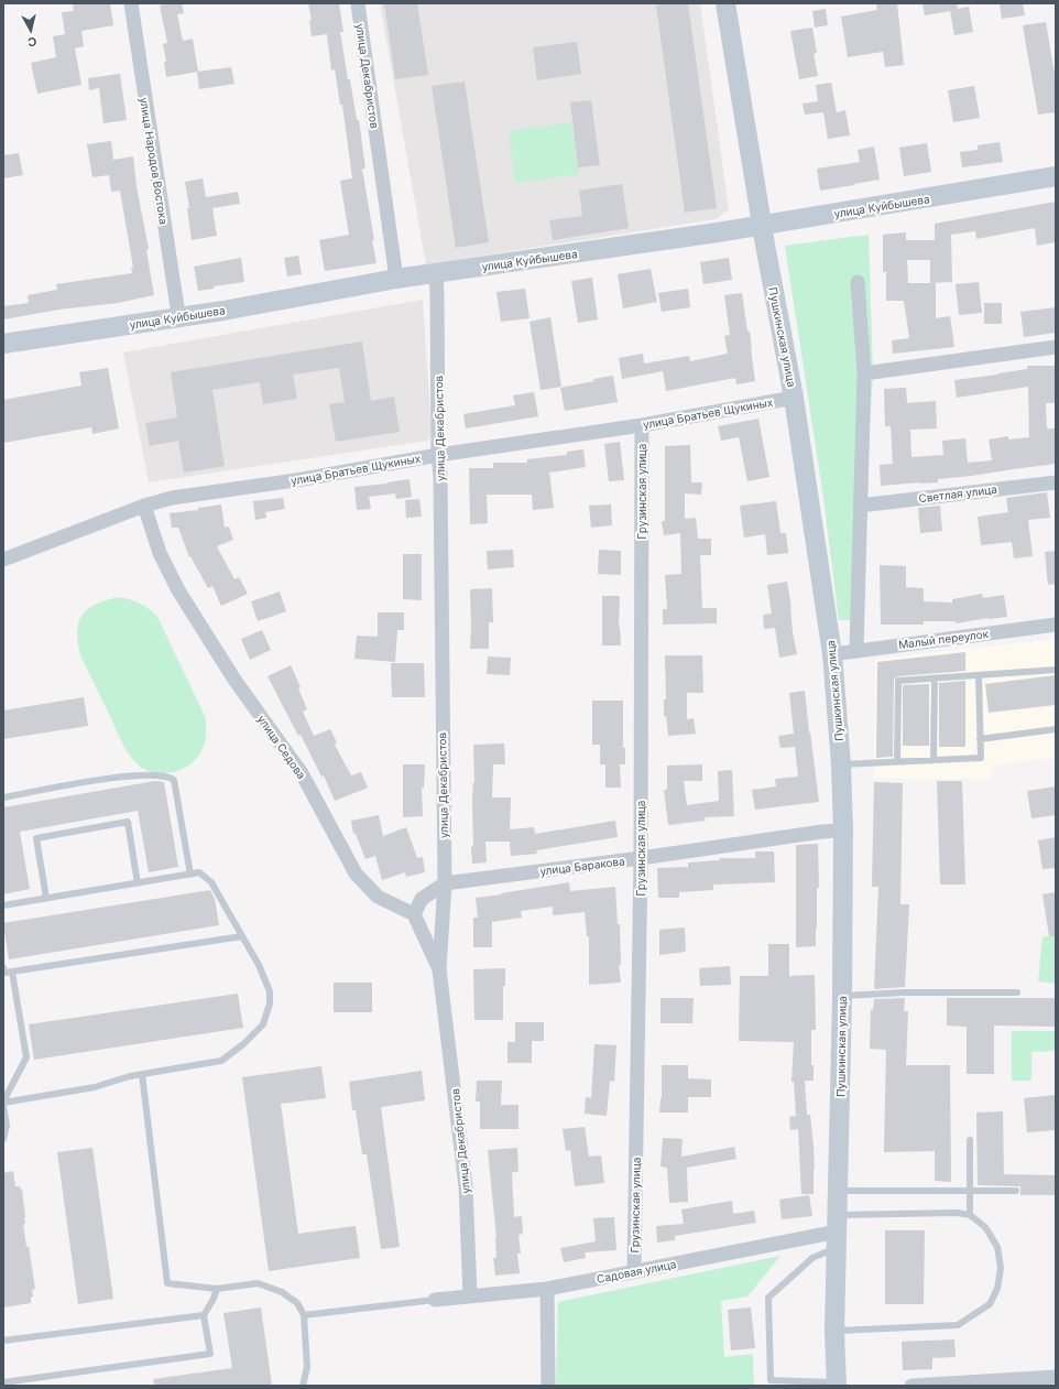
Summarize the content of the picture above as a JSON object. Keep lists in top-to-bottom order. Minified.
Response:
{"streets":{"street":["улица Декабристов","улица Народов Востока","улица Куйбышева","Пушкинская улица","улица Братьев Щукиных","Грузинская улица","Светлая улица","Малый переулок","улица Седова","улица Баракова","Садовая улица"]},"crossings":[["улица Декабристов","улица Куйбышева"],["улица Декабристов","улица Братьев Щукиных"],["улица Декабристов","улица Баракова"],["улица Декабристов","Садовая улица"],["улица Народов Востока","улица Куйбышева"],["улица Куйбышева","Пушкинская улица"],["Пушкинская улица","улица Братьев Щукиных"],["Пушкинская улица","Малый переулок"],["Пушкинская улица","улица Баракова"],["Пушкинская улица","Садовая улица"],["улица Братьев Щукиных","Грузинская улица"],["улица Братьев Щукиных","улица Седова"],["Грузинская улица","улица Баракова"],["Грузинская улица","Садовая улица"],["улица Седова","улица Баракова"]],"north":"bottom"}
